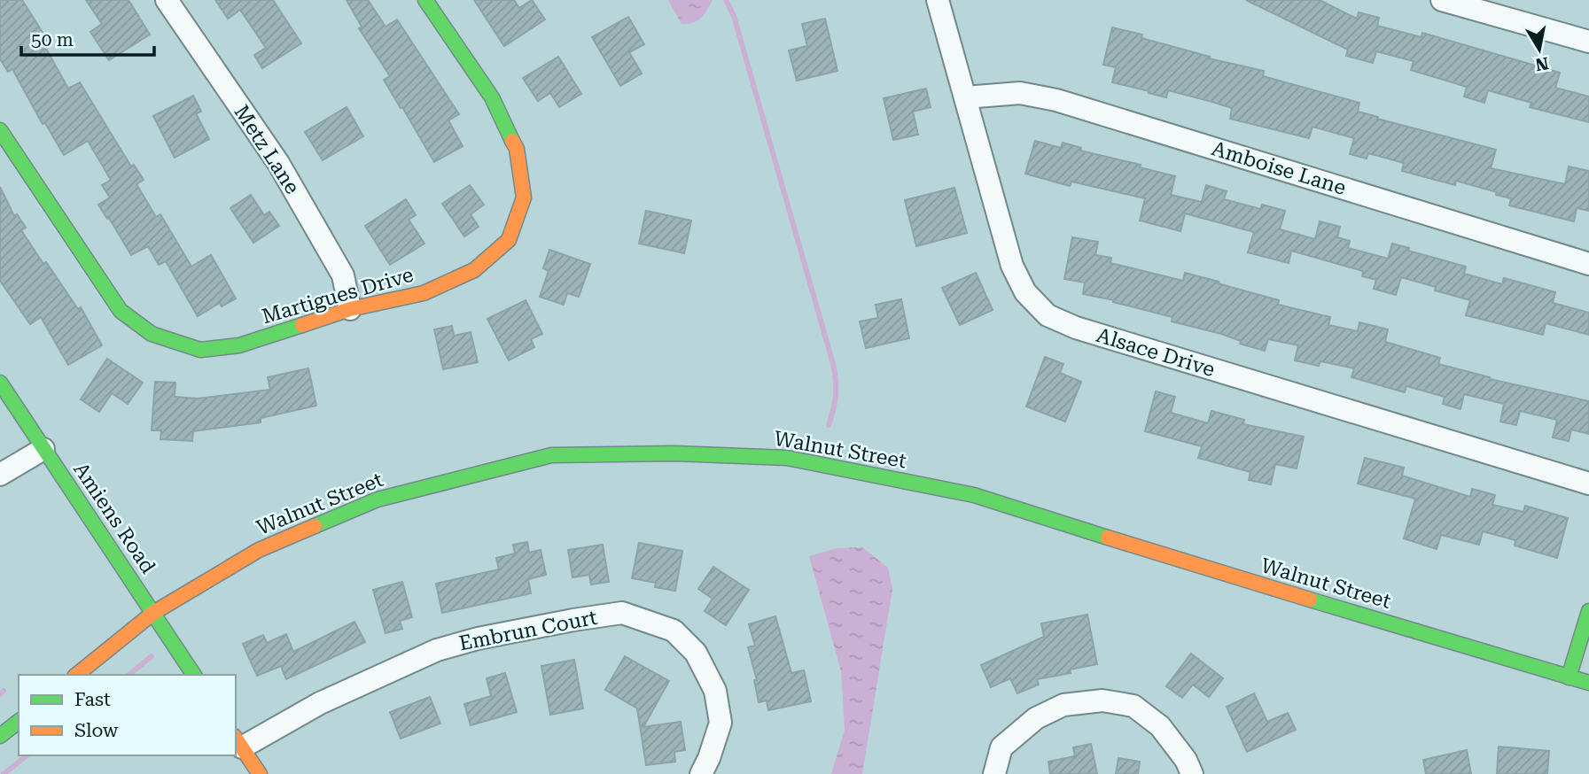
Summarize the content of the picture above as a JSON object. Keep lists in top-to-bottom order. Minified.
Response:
{"streets":{"street":["Metz Lane","Amboise Lane","Martigues Drive","Alsace Drive","Walnut Street","Amiens Road","Embrun Court"]},"crossings":[["Metz Lane","Martigues Drive"],["Amboise Lane","Alsace Drive"],["Walnut Street","Amiens Road"]],"legend":["Fast","Slow"],"scale_bar":"50 m","north":"bottom"}
